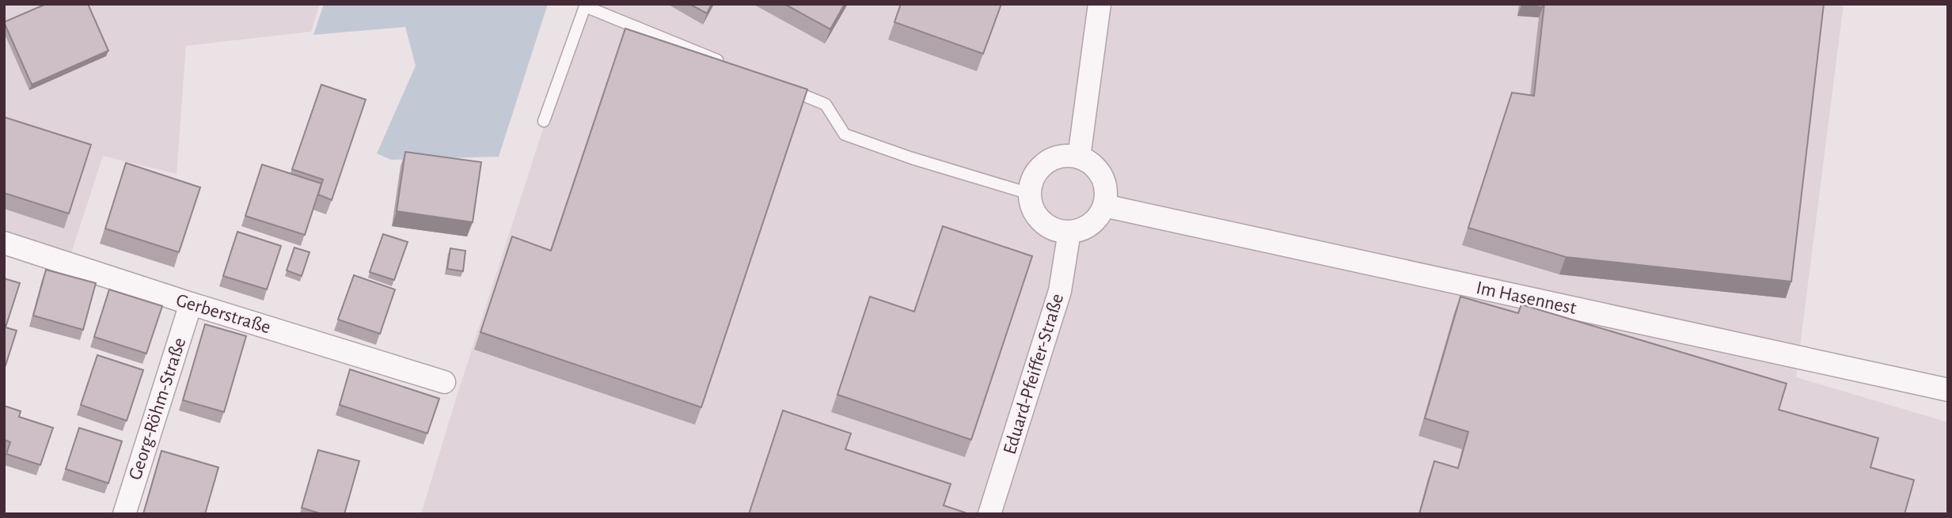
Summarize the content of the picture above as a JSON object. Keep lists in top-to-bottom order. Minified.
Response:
{"streets":{"street":["Im Hasennest","Gerberstraße","Eduard-Pfeiffer-Straße","Georg-Röhm-Straße"]},"crossings":[["Im Hasennest","Eduard-Pfeiffer-Straße"],["Gerberstraße","Georg-Röhm-Straße"]]}
